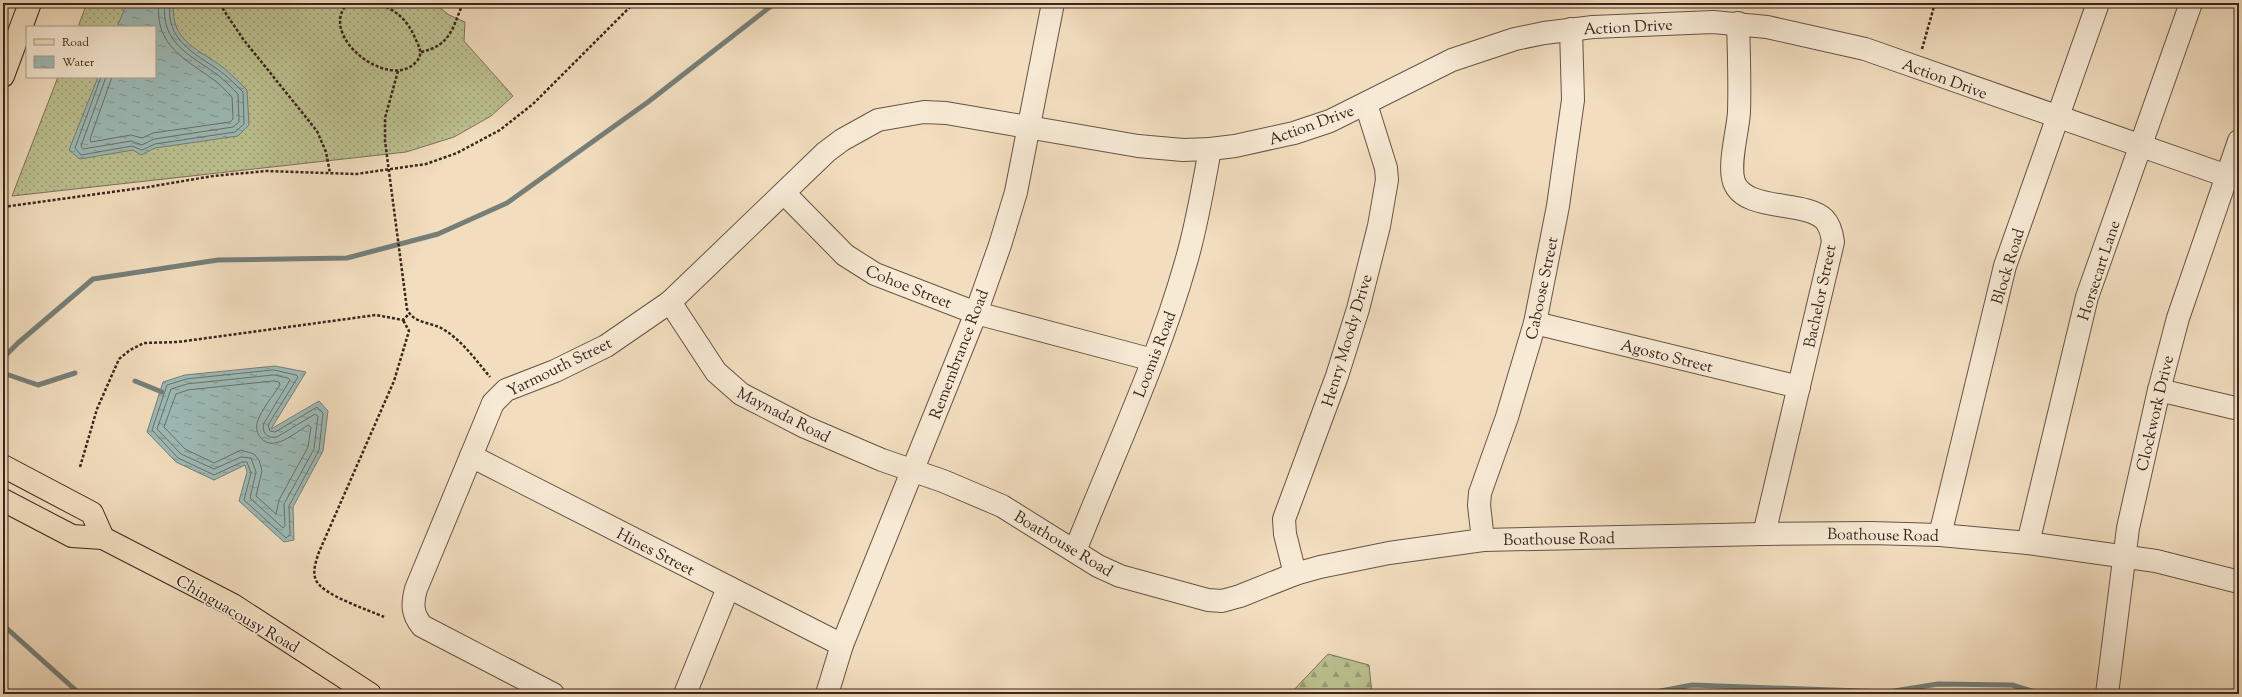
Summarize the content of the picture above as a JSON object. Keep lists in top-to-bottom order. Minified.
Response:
{"streets":{"main road":["Chinguacousy Road"],"street":["Action Drive","Block Road","Horsecart Lane","Cohoe Street","Caboose Street","Bachelor Street","Henry Moody Drive","Remembrance Road","Loomis Road","Agosto Street","Yarmouth Street","Clockwork Drive","Maynada Road","Boathouse Road","Hines Street"]},"crossings":[["Action Drive","Block Road"],["Action Drive","Horsecart Lane"],["Action Drive","Caboose Street"],["Action Drive","Bachelor Street"],["Action Drive","Henry Moody Drive"],["Action Drive","Remembrance Road"],["Action Drive","Loomis Road"],["Action Drive","Yarmouth Street"],["Action Drive","Clockwork Drive"],["Block Road","Boathouse Road"],["Horsecart Lane","Boathouse Road"],["Cohoe Street","Remembrance Road"],["Cohoe Street","Loomis Road"],["Cohoe Street","Yarmouth Street"],["Caboose Street","Agosto Street"],["Caboose Street","Boathouse Road"],["Bachelor Street","Agosto Street"],["Bachelor Street","Boathouse Road"],["Henry Moody Drive","Boathouse Road"],["Remembrance Road","Yarmouth Street"],["Remembrance Road","Maynada Road"],["Remembrance Road","Boathouse Road"],["Remembrance Road","Hines Street"],["Loomis Road","Boathouse Road"],["Yarmouth Street","Maynada Road"],["Yarmouth Street","Hines Street"],["Clockwork Drive","Boathouse Road"],["Maynada Road","Boathouse Road"]],"legend":["Road","Water"]}
